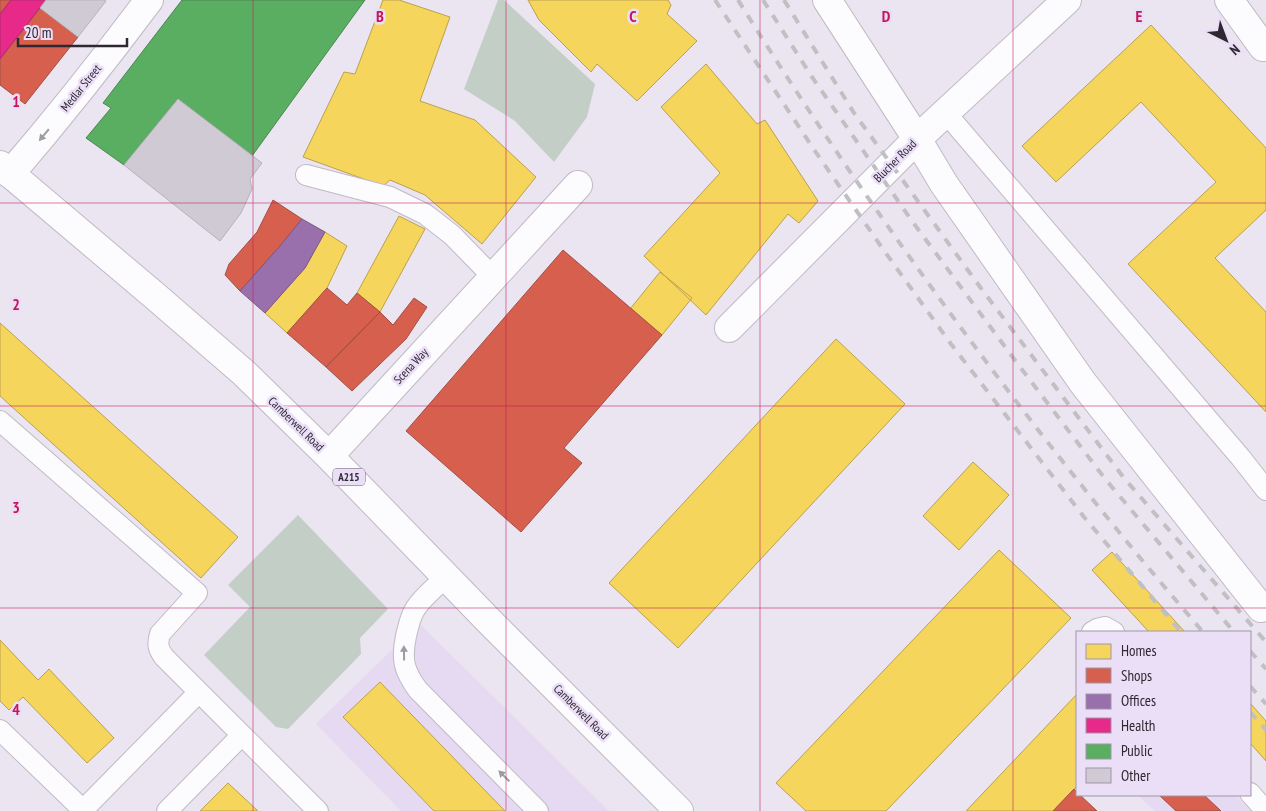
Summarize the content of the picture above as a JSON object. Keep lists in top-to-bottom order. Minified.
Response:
{"streets":{"street":["Medlar Street","Blucher Road","Scena Way","Camberwell Road","A215"]},"crossings":[["Medlar Street","Camberwell Road"],["Scena Way","Camberwell Road"]],"one_way":["Medlar Street"],"legend":["Homes","Shops","Offices","Health","Public","Other"],"scale_bar":"20 m","north":"bottom right","grid":{"columns":["B","C","D","E"],"rows":["1","2","3","4"]}}
